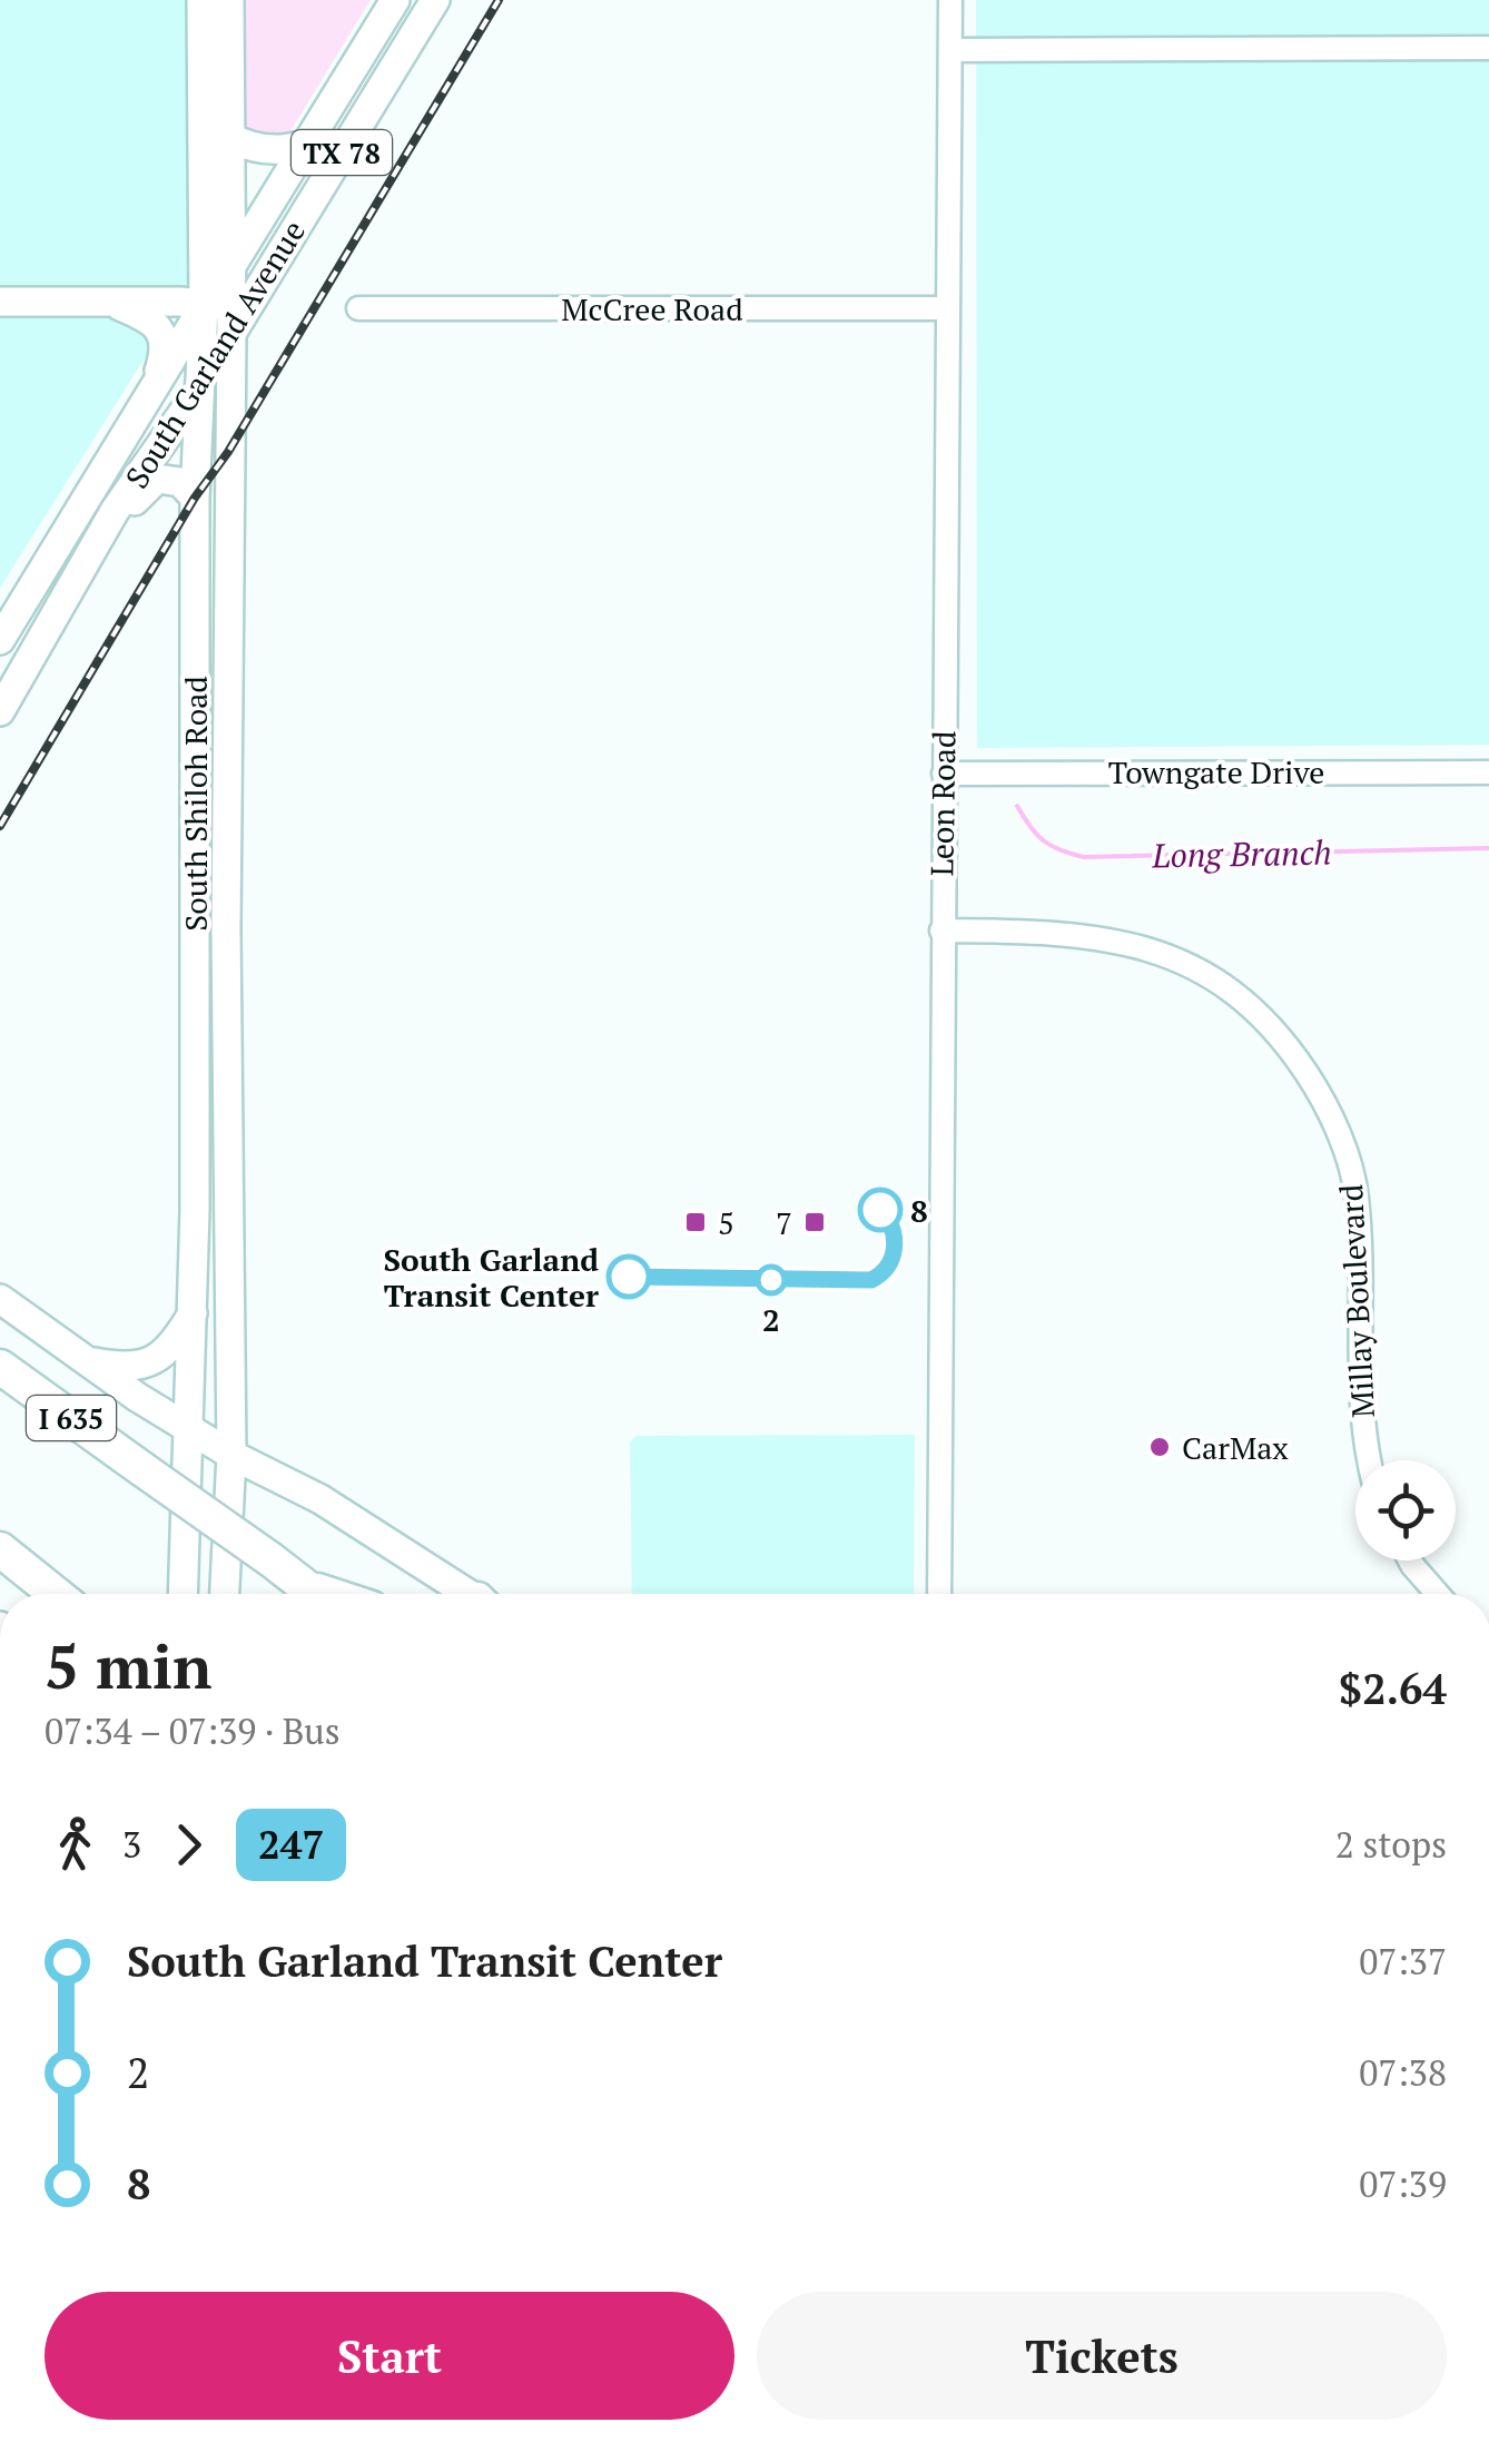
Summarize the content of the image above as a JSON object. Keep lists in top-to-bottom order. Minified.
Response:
{"streets":{"highway":["I 635"],"main road":["TX 78","South Garland Avenue","South Shiloh Road"],"street":["McCree Road","Towngate Drive","Leon Road","Millay Boulevard"]},"crossings":[["McCree Road","Leon Road"],["South Garland Avenue","South Shiloh Road"],["Towngate Drive","Leon Road"],["Leon Road","Millay Boulevard"]],"water":["Long Branch"],"places":{"other":["8","South Garland Transit Center","2","CarMax"],"transit":["5","7"]},"lines":["bus line 247"],"page":{"heading":["5 min","07:34 – 07:39 · Bus","$2.64"],"legs":["3","247","2 stops"],"list":[{"name":"South Garland Transit Center","value":"07:37"},{"name":"2","value":"07:38"},{"name":"8","value":"07:39"}],"buttons":["Start","Tickets"]}}
